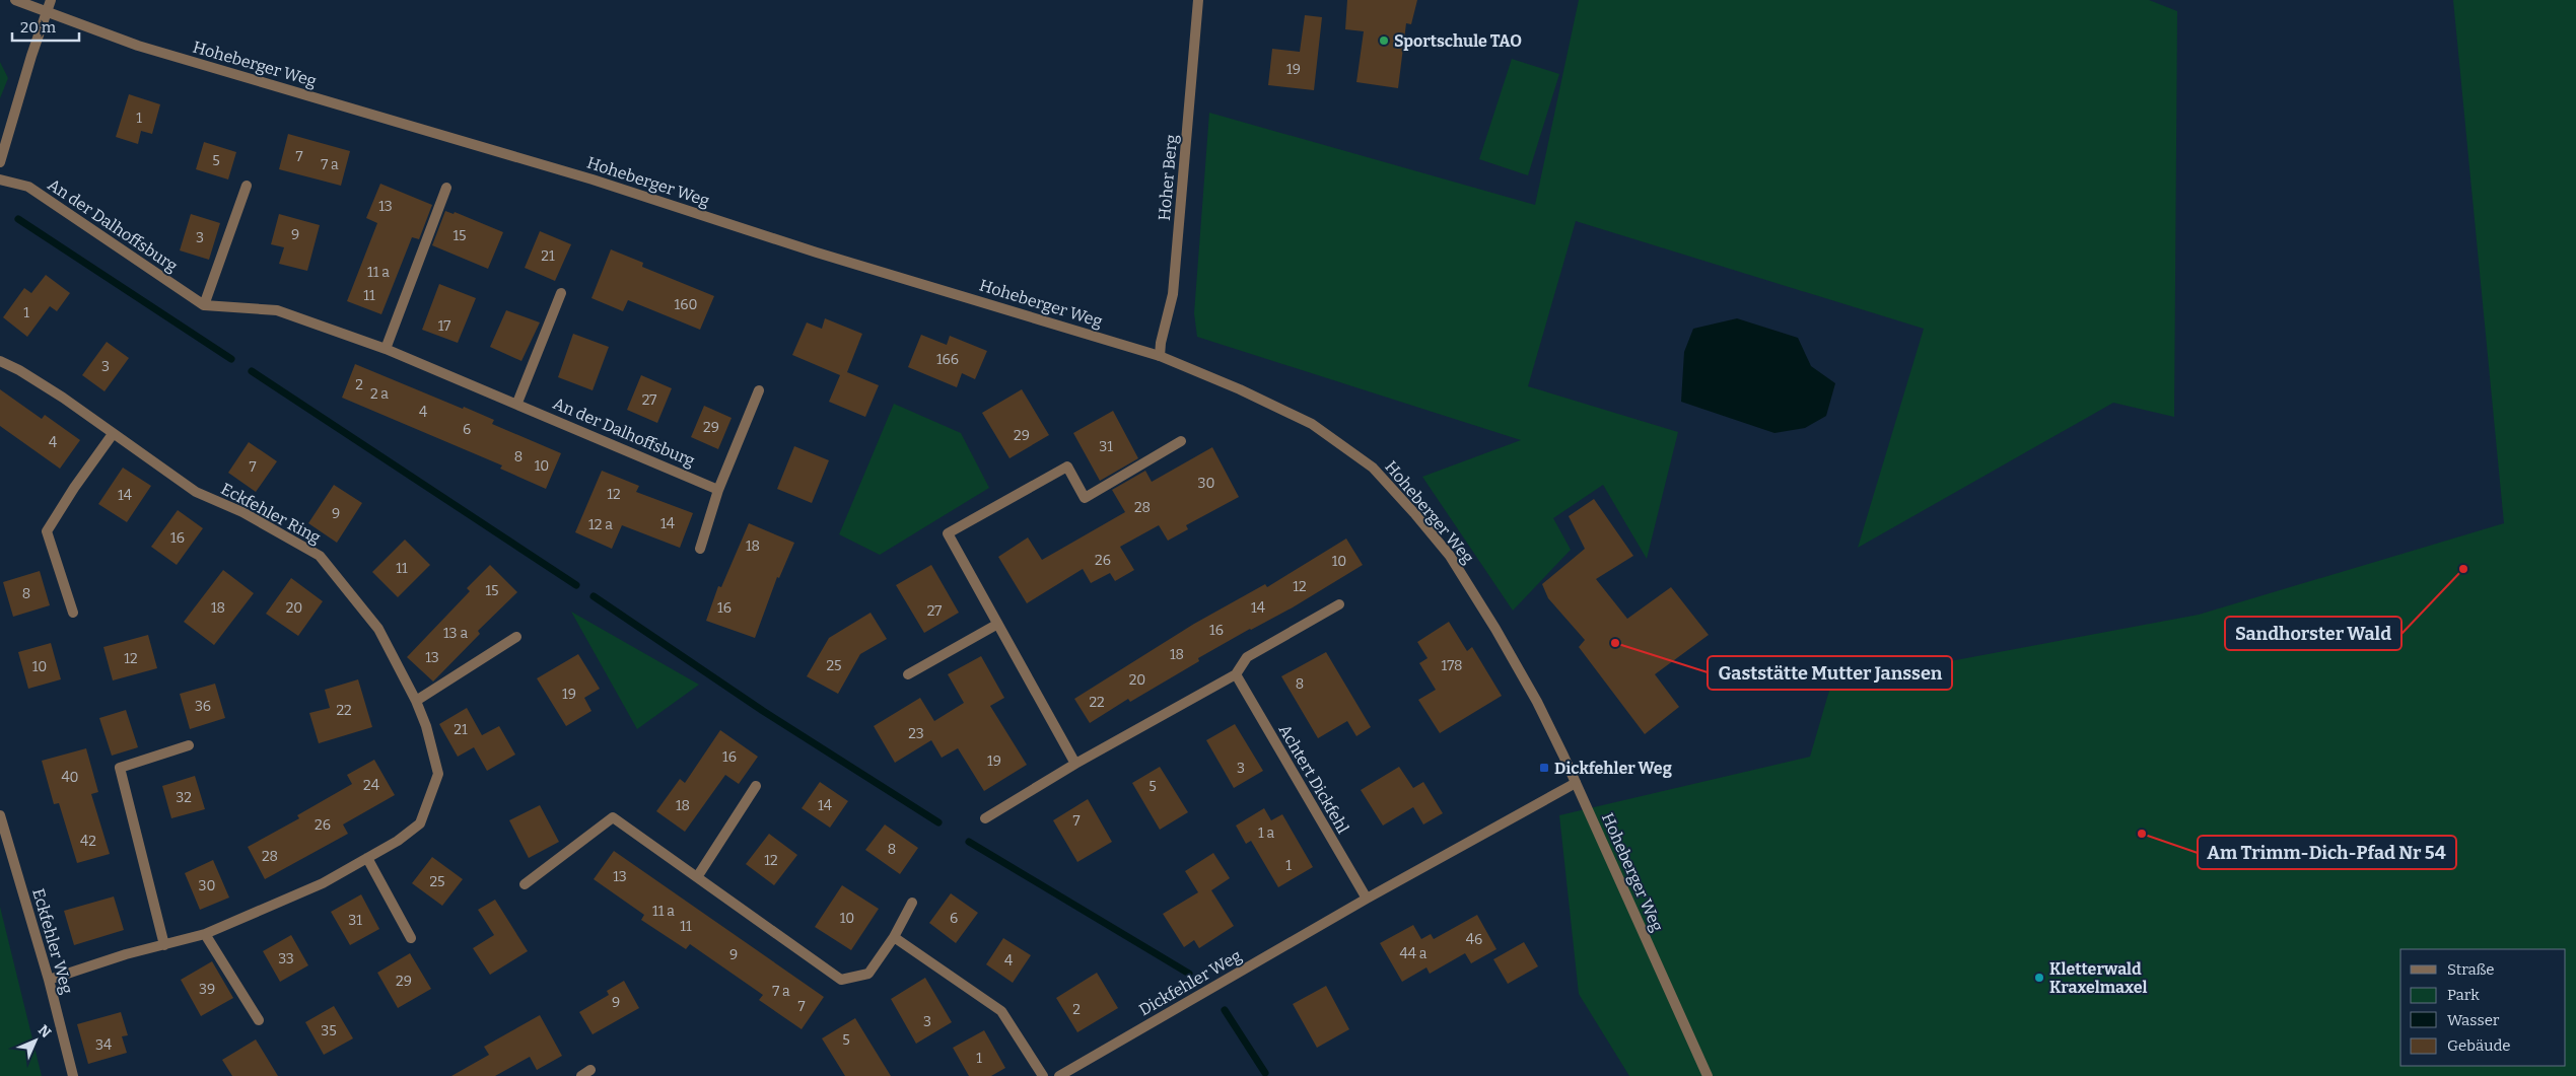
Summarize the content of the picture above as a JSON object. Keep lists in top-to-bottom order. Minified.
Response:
{"streets":{"street":["Hoheberger Weg","Hoher Berg","An der Dalhoffsburg","Eckfehler Ring","Achtert Dickfehl","Eckfehler Weg","Dickfehler Weg"]},"crossings":[["Hoheberger Weg","Hoher Berg"],["Hoheberger Weg","Dickfehler Weg"],["Eckfehler Ring","Eckfehler Weg"],["Achtert Dickfehl","Dickfehler Weg"]],"places":{"other":["Sportschule TAO","Sandhorster Wald","Gaststätte Mutter Janssen","Am Trimm-Dich-Pfad Nr 54","Kletterwald Kraxelmaxel"],"transit":["Dickfehler Weg"]},"house_numbers":["19","1","7","5","7 a","13","9","15","3","21","11 a","11","160","1","17","166","3","2","2 a","27","4","29","6","29","4","31","8","10","7","30","12","14","28","9","14","12 a","16","18","26","10","11","12","15","8","18","20","16","14","27","16","13 a","18","13","12","25","178","10","20","8","19","22","36","22","21","23","16","19","3","40","24","5","32","18","14","7","26","1 a","42","8","28","12","1","13","25","30","11 a","10","6","31","11","46","44 a","9","33","4","29","39","7 a","9","7","2","3","35","5","34","1"],"legend":["Straße","Park","Wasser","Gebäude"],"scale_bar":"20 m","north":"top right"}
